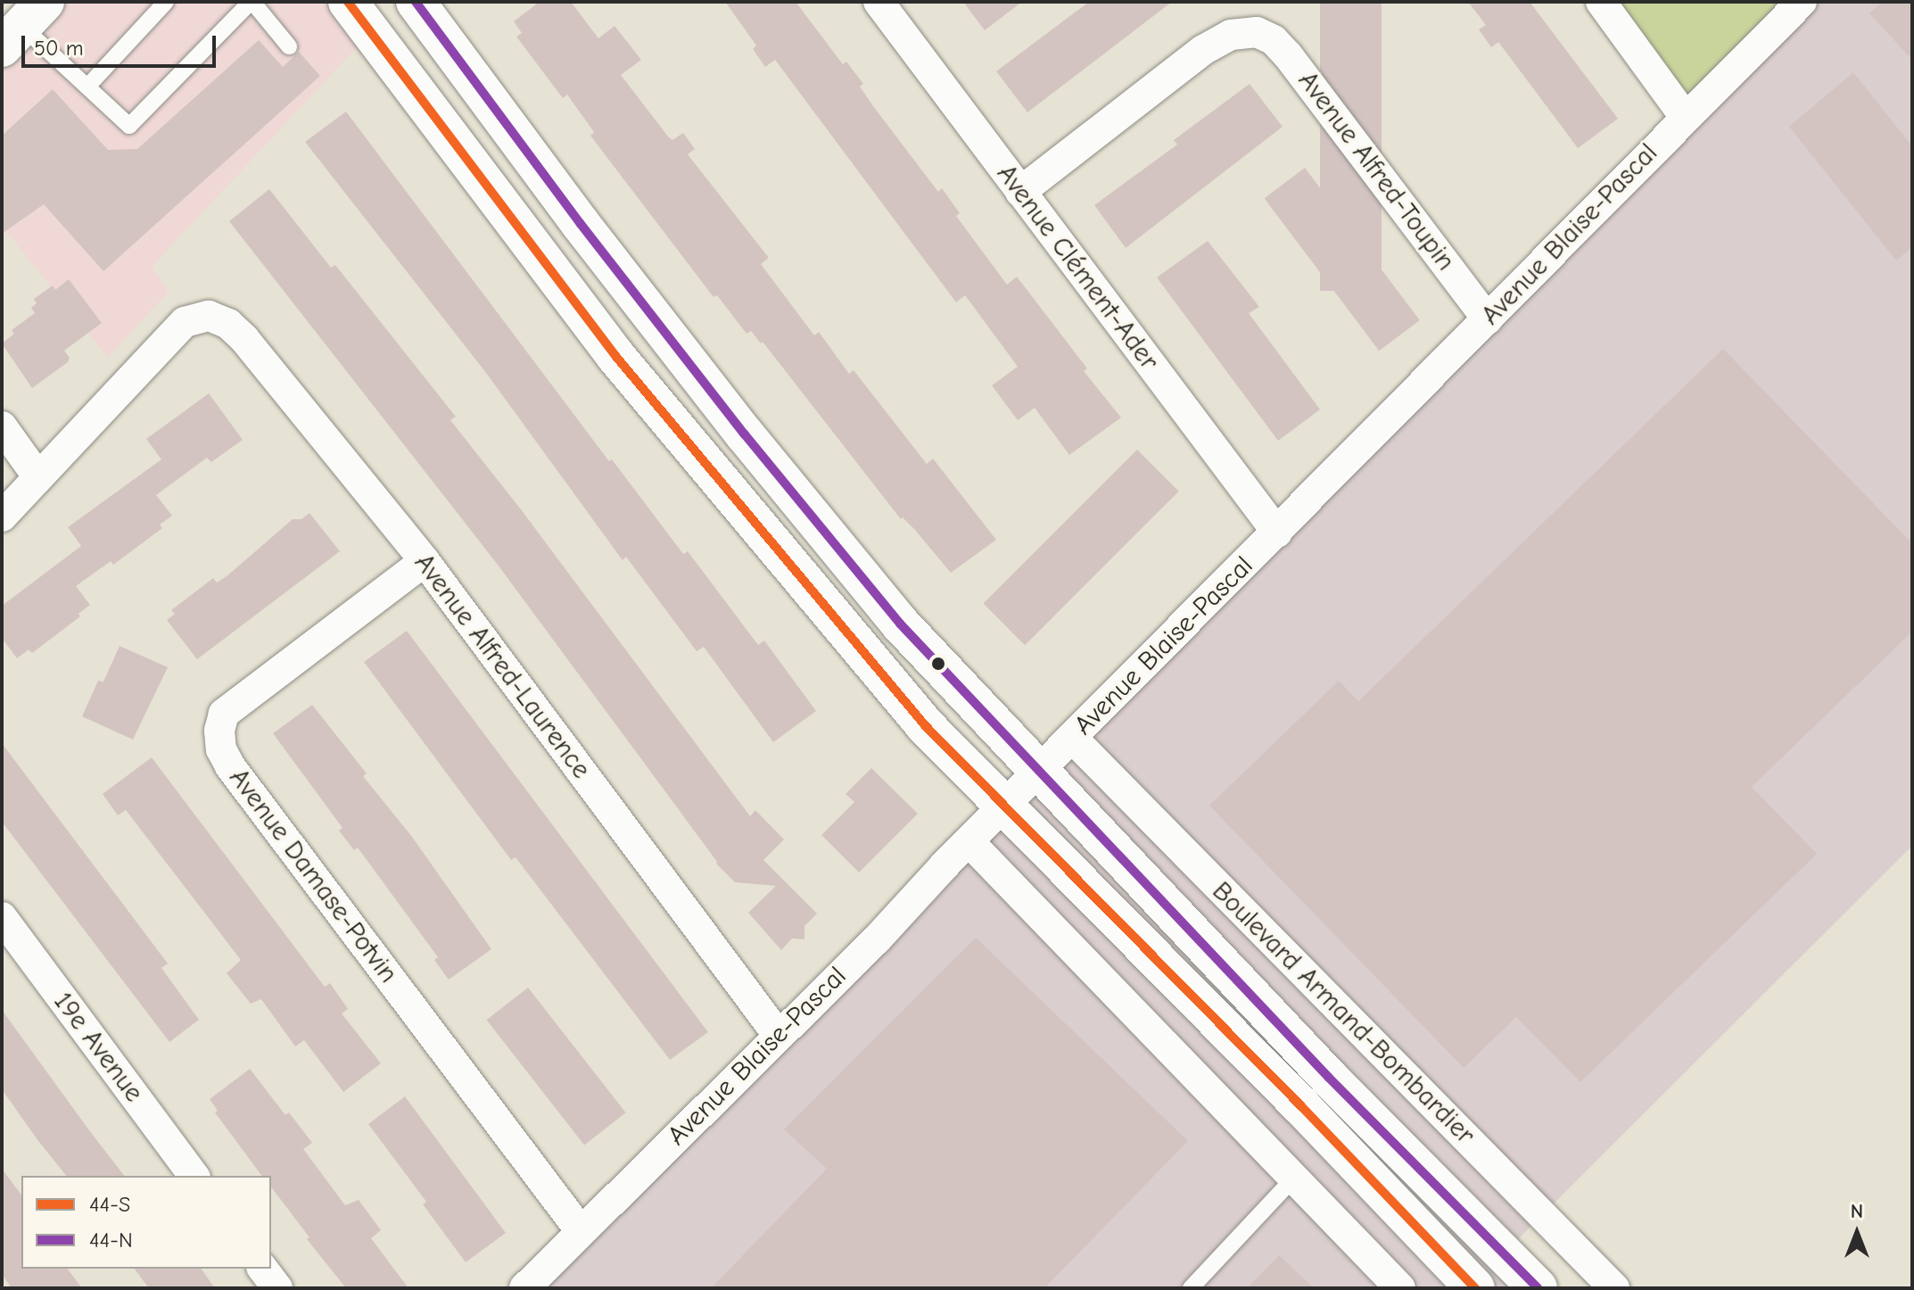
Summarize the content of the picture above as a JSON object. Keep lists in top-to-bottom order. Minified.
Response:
{"streets":{"street":["Avenue Alfred-Toupin","Avenue Blaise-Pascal","Avenue Clément-Ader","Avenue Alfred-Laurence","Avenue Damase-Potvin","Boulevard Armand-Bombardier","19e Avenue"]},"crossings":[["Avenue Alfred-Toupin","Avenue Blaise-Pascal"],["Avenue Alfred-Toupin","Avenue Clément-Ader"],["Avenue Blaise-Pascal","Avenue Clément-Ader"],["Avenue Blaise-Pascal","Avenue Alfred-Laurence"],["Avenue Blaise-Pascal","Avenue Damase-Potvin"],["Avenue Blaise-Pascal","Boulevard Armand-Bombardier"],["Avenue Alfred-Laurence","Avenue Damase-Potvin"]],"lines":["transit line 44-S","transit line 44-N"],"legend":["44-S","44-N"],"scale_bar":"50 m","north":"top"}
